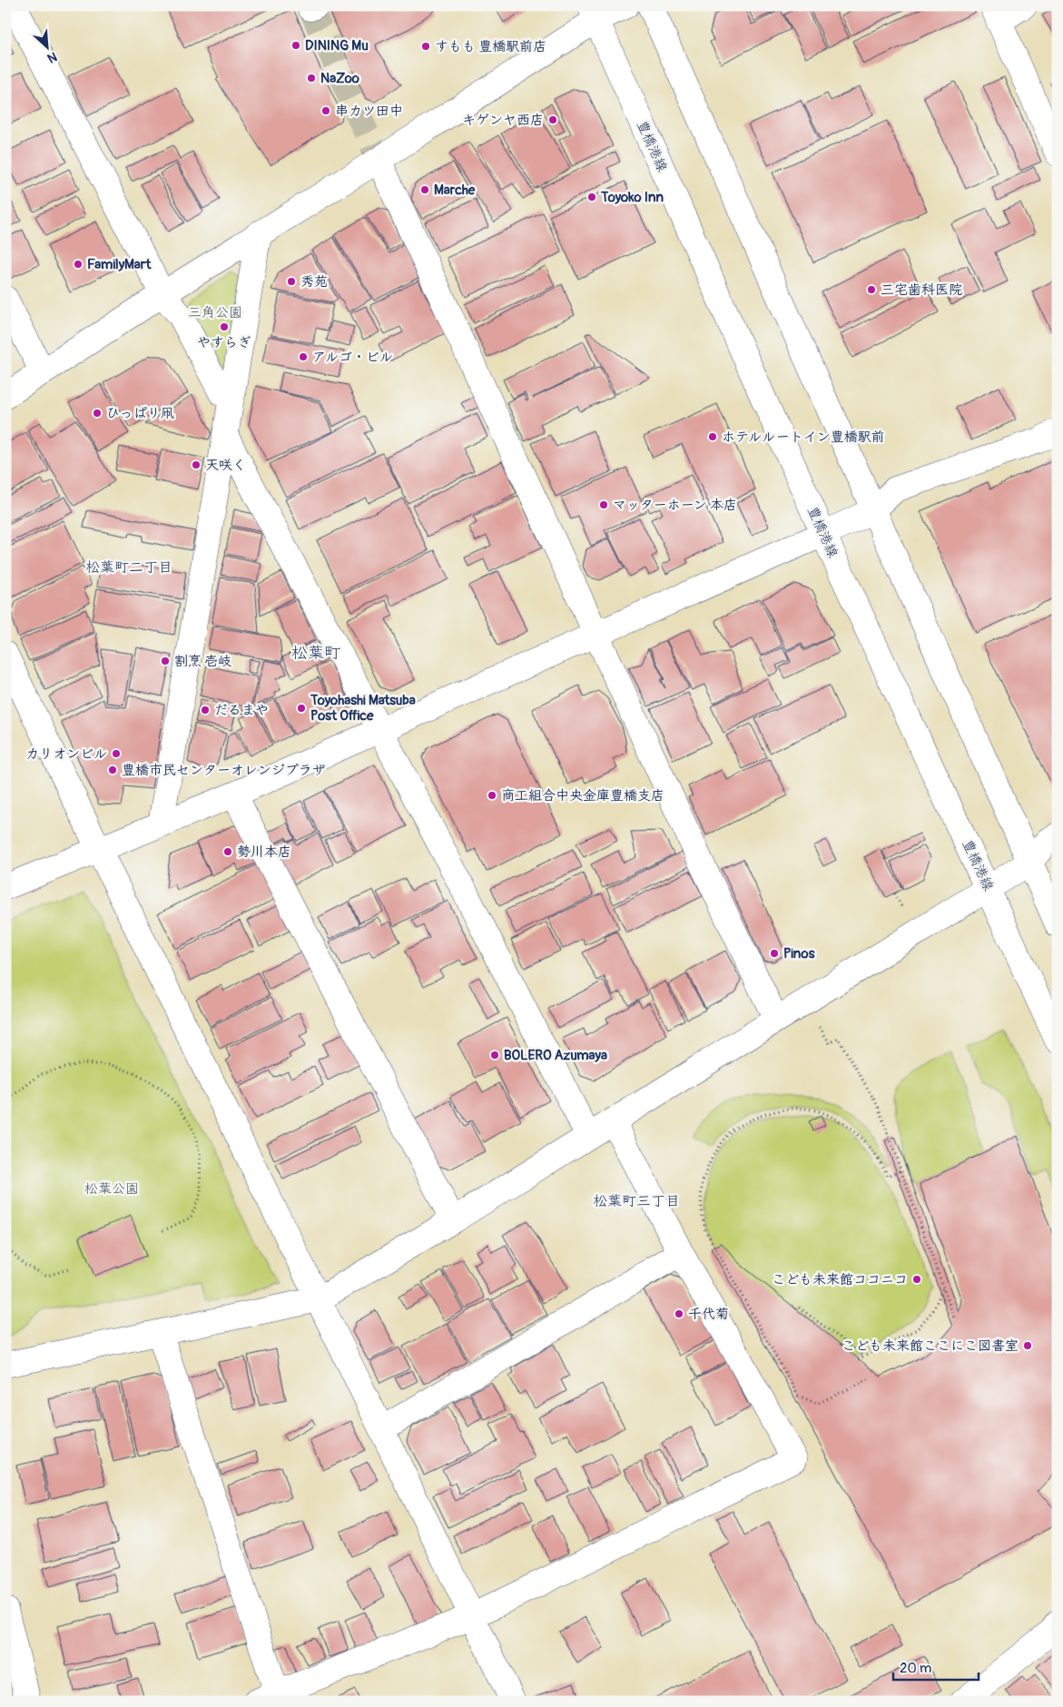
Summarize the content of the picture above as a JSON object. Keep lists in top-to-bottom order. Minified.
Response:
{"streets":{"street":["豊橋港線"]},"districts":["松葉町二丁目","松葉町","松葉町三丁目"],"parks":["三角公園","松葉公園"],"places":["DINING Mu","すもも 豊橋駅前店","NaZoo","串カツ田中","キゲンヤ西店","Marche","Toyoko Inn","FamilyMart","秀苑","三宅歯科医院","やすらぎ","アルゴ・ビル","ひっぱり凧","ホテルルートイン豊橋駅前","天咲く","マッターホーン 本店","割烹 壱岐","Toyohashi Matsuba Post Office","だるまや","カリオンビル","豊橋市民センターオレンジプラザ","商工組合中央金庫豊橋支店","勢川本店","Pinos","BOLERO Azumaya","こども未来館ココニコ","千代菊","こども未来館ここにこ図書室"],"scale_bar":"20 m","north":"bottom right"}
